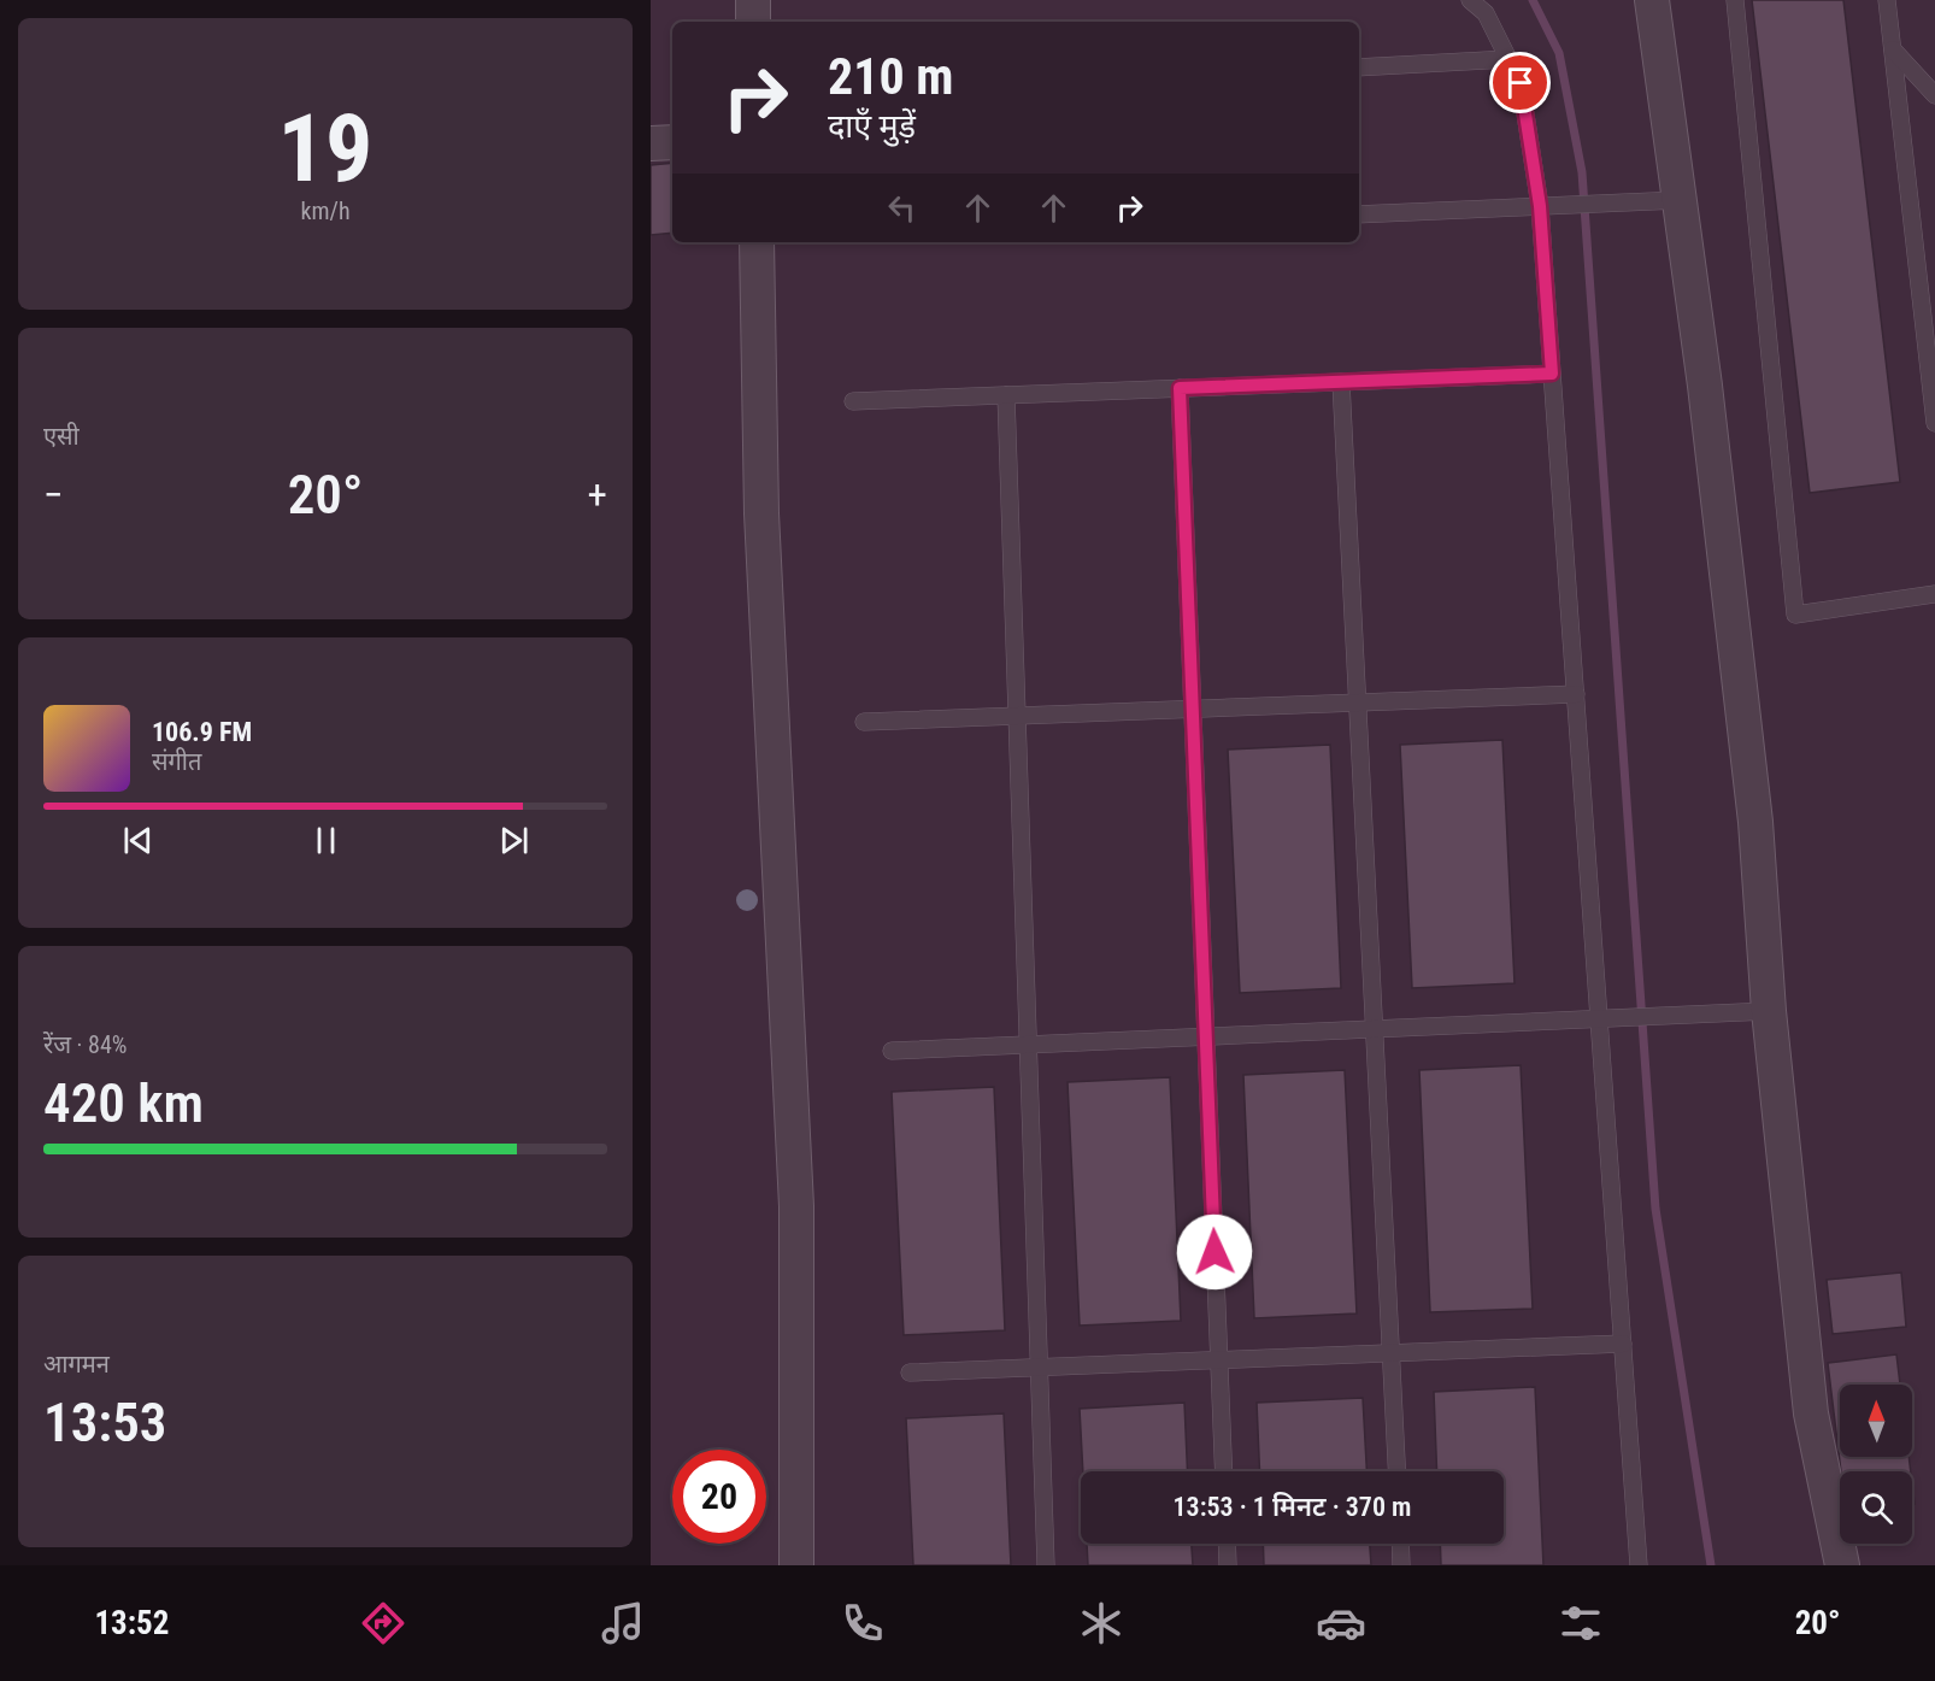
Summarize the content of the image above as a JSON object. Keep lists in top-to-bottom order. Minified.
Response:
{"north":"top","page":{"tile":[["19","km/h"],"एसी",["रेंज · 84%","420 km"],["आगमन","13:53"]],"turn":["210 m","दाएँ मुड़ें"],"heat":["−","20°","+"],"song":["106.9 FM","संगीत"],"limit":"20","trip":"13:53 · 1 मिनट · 370 m","tabs":["13:52","20°"]}}
